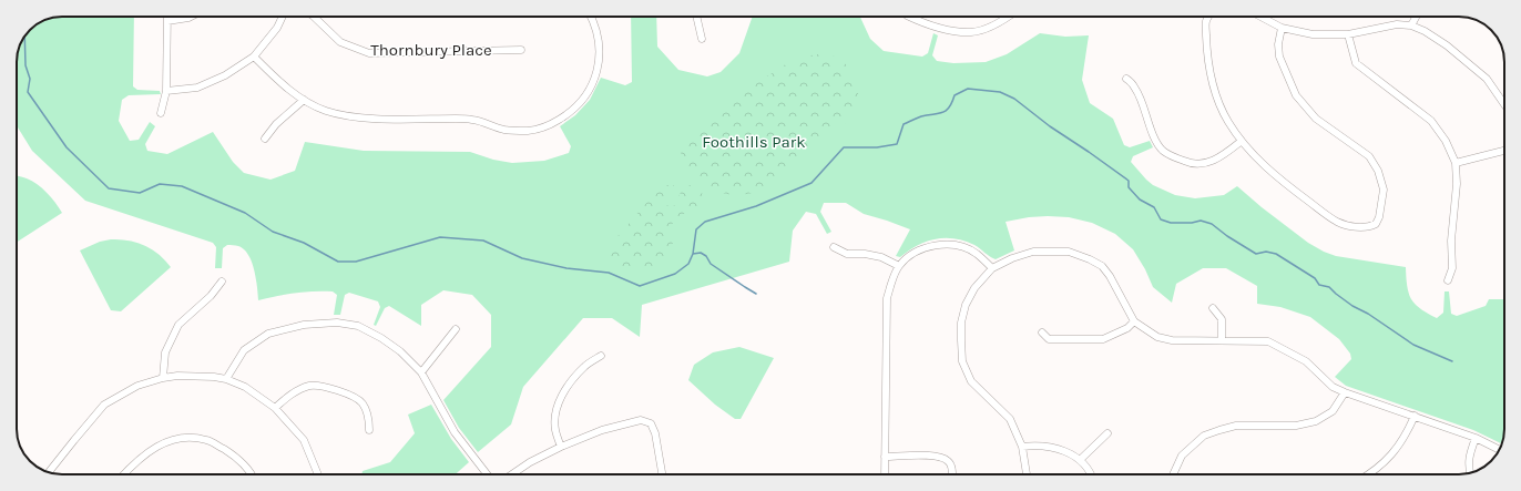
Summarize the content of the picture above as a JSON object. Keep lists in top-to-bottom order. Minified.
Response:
{"streets":{"street":["Thornbury Place"]},"parks":["Foothills Park"]}
